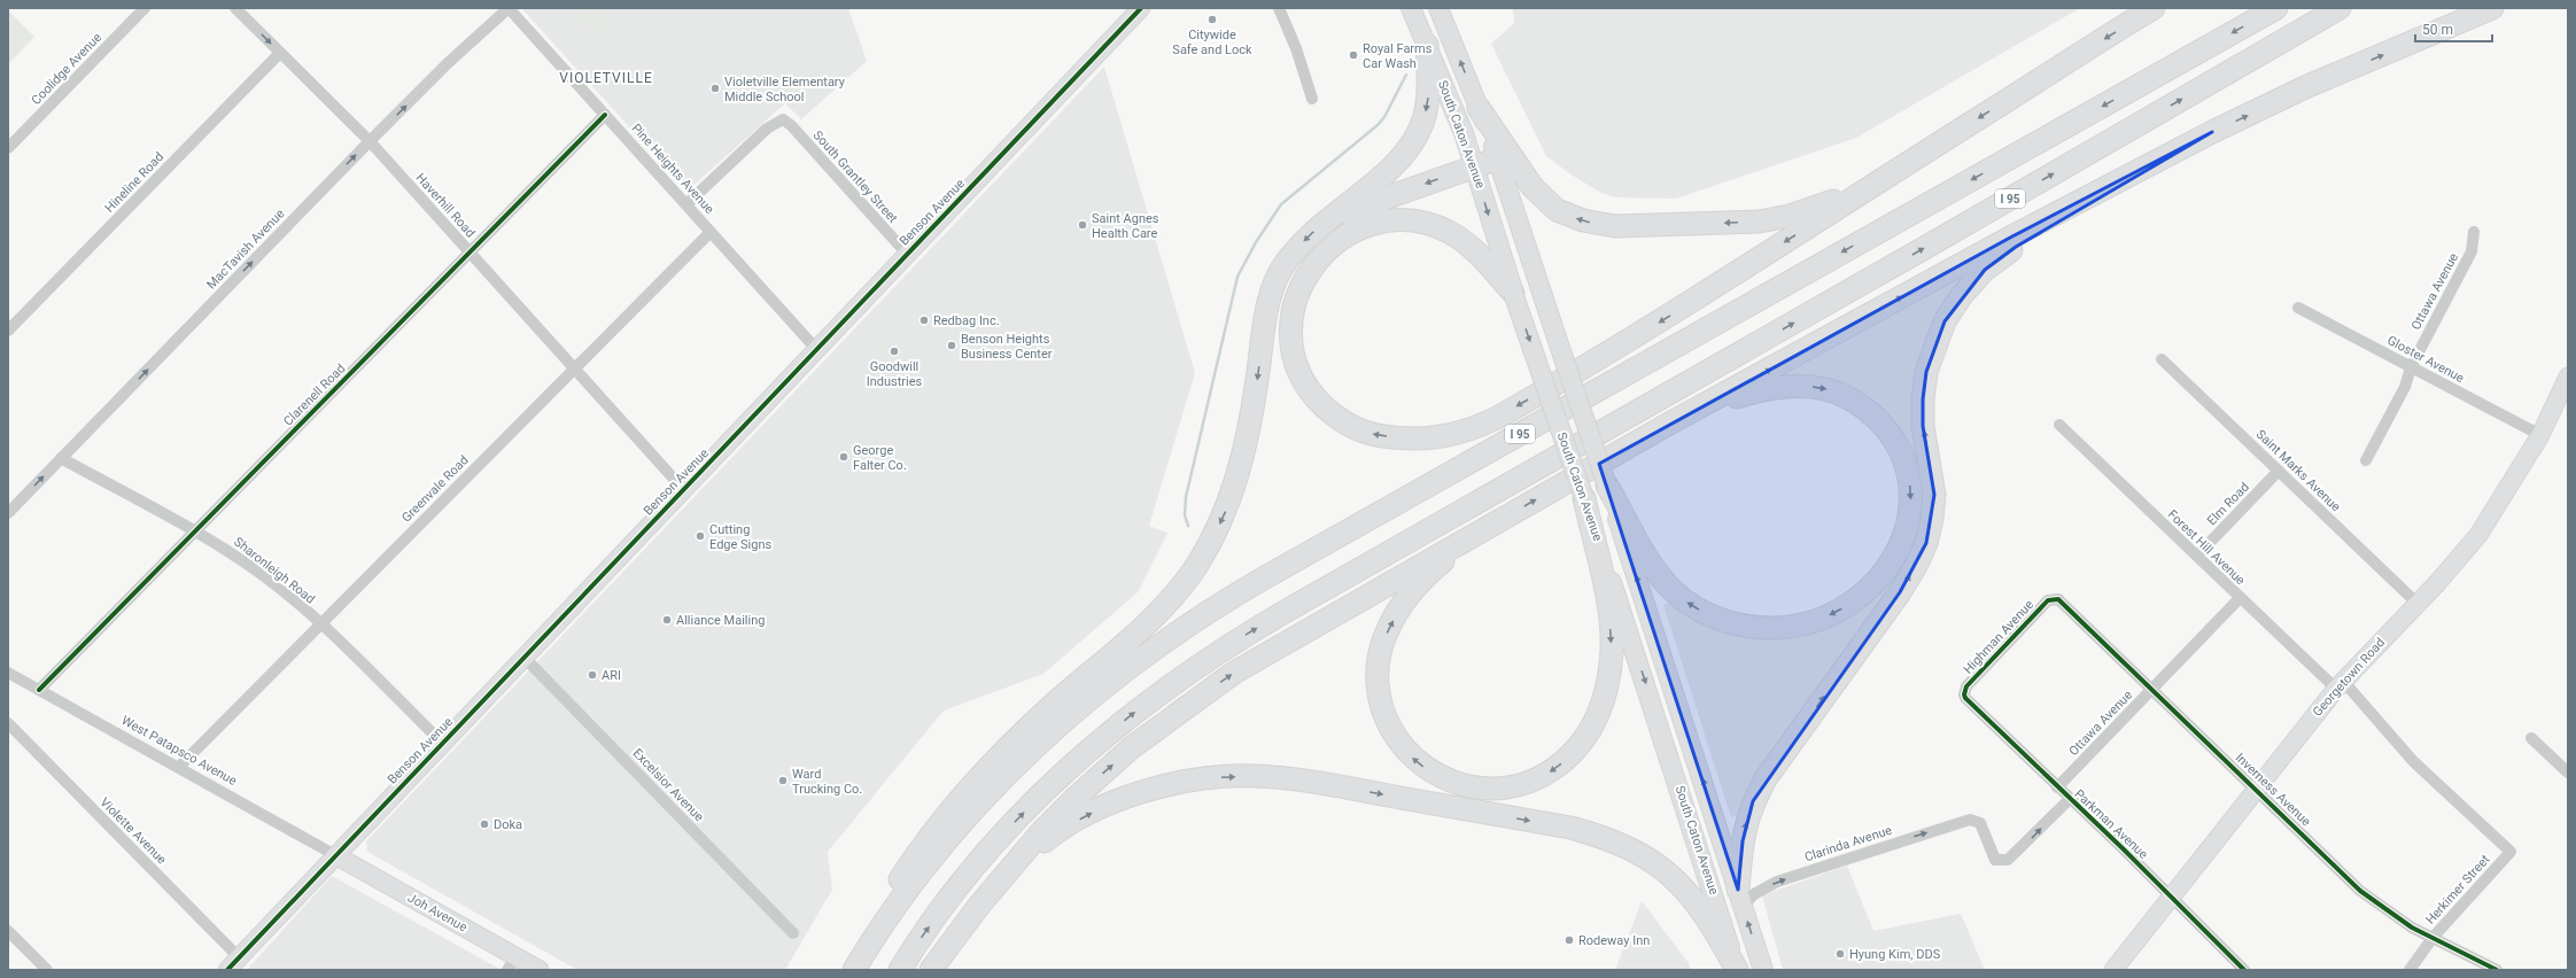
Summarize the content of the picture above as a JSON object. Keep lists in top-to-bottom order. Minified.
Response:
{"streets":{"highway":["I 95"],"main road":["South Caton Avenue"],"street":["Coolidge Avenue","Pine Heights Avenue","South Grantley Street","Hineline Road","Haverhill Road","Benson Avenue","MacTavish Avenue","Ottawa Avenue","Gloster Avenue","Clarenell Road","Saint Marks Avenue","Greenvale Road","Elm Road","Forest Hill Avenue","Sharonleigh Road","Highman Avenue","Georgetown Road","West Patapsco Avenue","Excelsior Avenue","Inverness Avenue","Parkman Avenue","Violette Avenue","Clarinda Avenue","Herkimer Street","Joh Avenue"]},"crossings":[["South Caton Avenue","Clarinda Avenue"],["Pine Heights Avenue","South Grantley Street"],["Pine Heights Avenue","Benson Avenue"],["Pine Heights Avenue","MacTavish Avenue"],["Pine Heights Avenue","Clarenell Road"],["Pine Heights Avenue","Greenvale Road"],["South Grantley Street","Benson Avenue"],["Hineline Road","Haverhill Road"],["Haverhill Road","Benson Avenue"],["Haverhill Road","MacTavish Avenue"],["Haverhill Road","Clarenell Road"],["Haverhill Road","Greenvale Road"],["Benson Avenue","Sharonleigh Road"],["Benson Avenue","West Patapsco Avenue"],["Benson Avenue","Excelsior Avenue"],["Benson Avenue","Violette Avenue"],["Benson Avenue","Joh Avenue"],["MacTavish Avenue","Sharonleigh Road"],["Ottawa Avenue","Gloster Avenue"],["Ottawa Avenue","Forest Hill Avenue"],["Ottawa Avenue","Inverness Avenue"],["Ottawa Avenue","Parkman Avenue"],["Gloster Avenue","Georgetown Road"],["Clarenell Road","Sharonleigh Road"],["Clarenell Road","West Patapsco Avenue"],["Saint Marks Avenue","Elm Road"],["Saint Marks Avenue","Georgetown Road"],["Greenvale Road","Sharonleigh Road"],["Greenvale Road","West Patapsco Avenue"],["Elm Road","Forest Hill Avenue"],["Forest Hill Avenue","Georgetown Road"],["Forest Hill Avenue","Herkimer Street"],["Highman Avenue","Inverness Avenue"],["Highman Avenue","Parkman Avenue"],["Georgetown Road","Inverness Avenue"],["Georgetown Road","Parkman Avenue"],["West Patapsco Avenue","Joh Avenue"],["Inverness Avenue","Herkimer Street"],["Parkman Avenue","Clarinda Avenue"]],"one_way":["MacTavish Avenue","Clarinda Avenue"],"districts":["VIOLETVILLE"],"places":["Citywide Safe and Lock","Royal Farms Car Wash","Violetville Elementary Middle School","Saint Agnes Health Care","Redbag Inc.","Benson Heights Business Center","Goodwill Industries","George Falter Co.","Cutting Edge Signs","Alliance Mailing","ARI","Ward Trucking Co.","Doka","Rodeway Inn","Hyung Kim, DDS"],"scale_bar":"50 m"}
